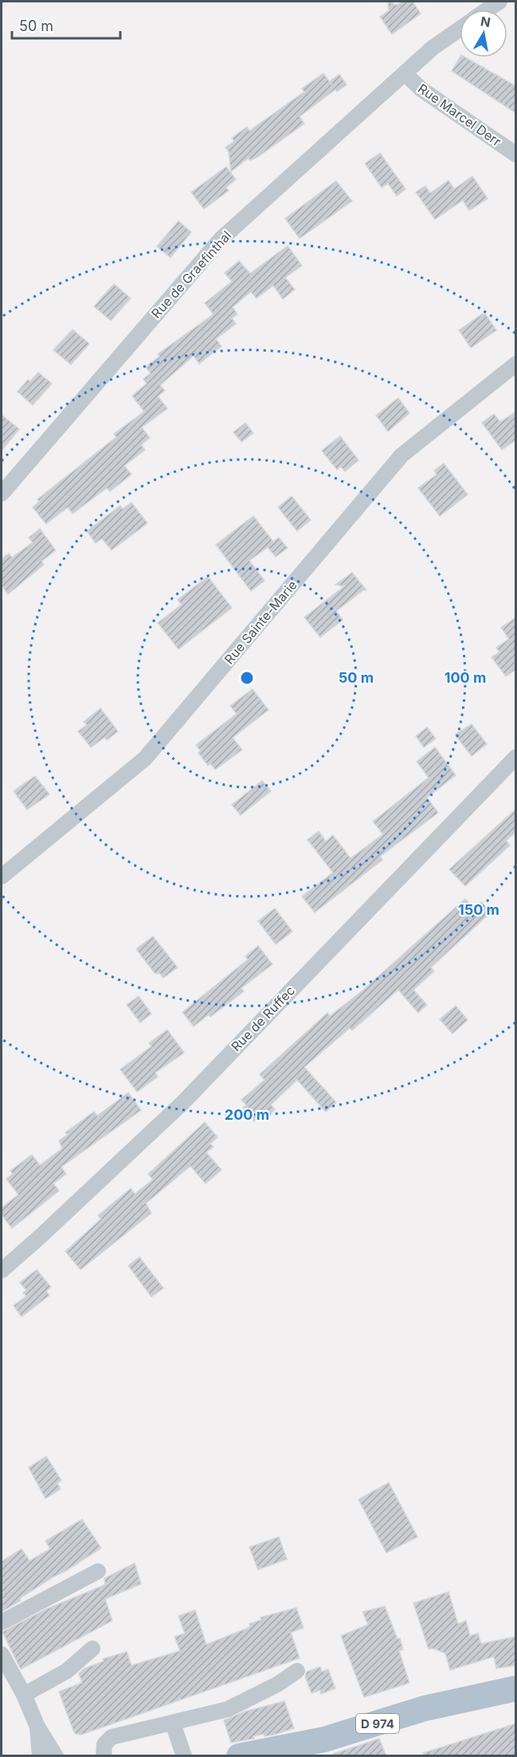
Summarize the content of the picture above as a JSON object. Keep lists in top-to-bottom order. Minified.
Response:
{"streets":{"main road":["D 974"],"street":["Rue Marcel Derr","Rue de Graefinthal","Rue Sainte-Marie","Rue de Ruffec"]},"crossings":[["Rue Marcel Derr","Rue de Graefinthal"]],"scale_bar":"50 m","north":"top","rings":["50 m","100 m","150 m","200 m"]}
